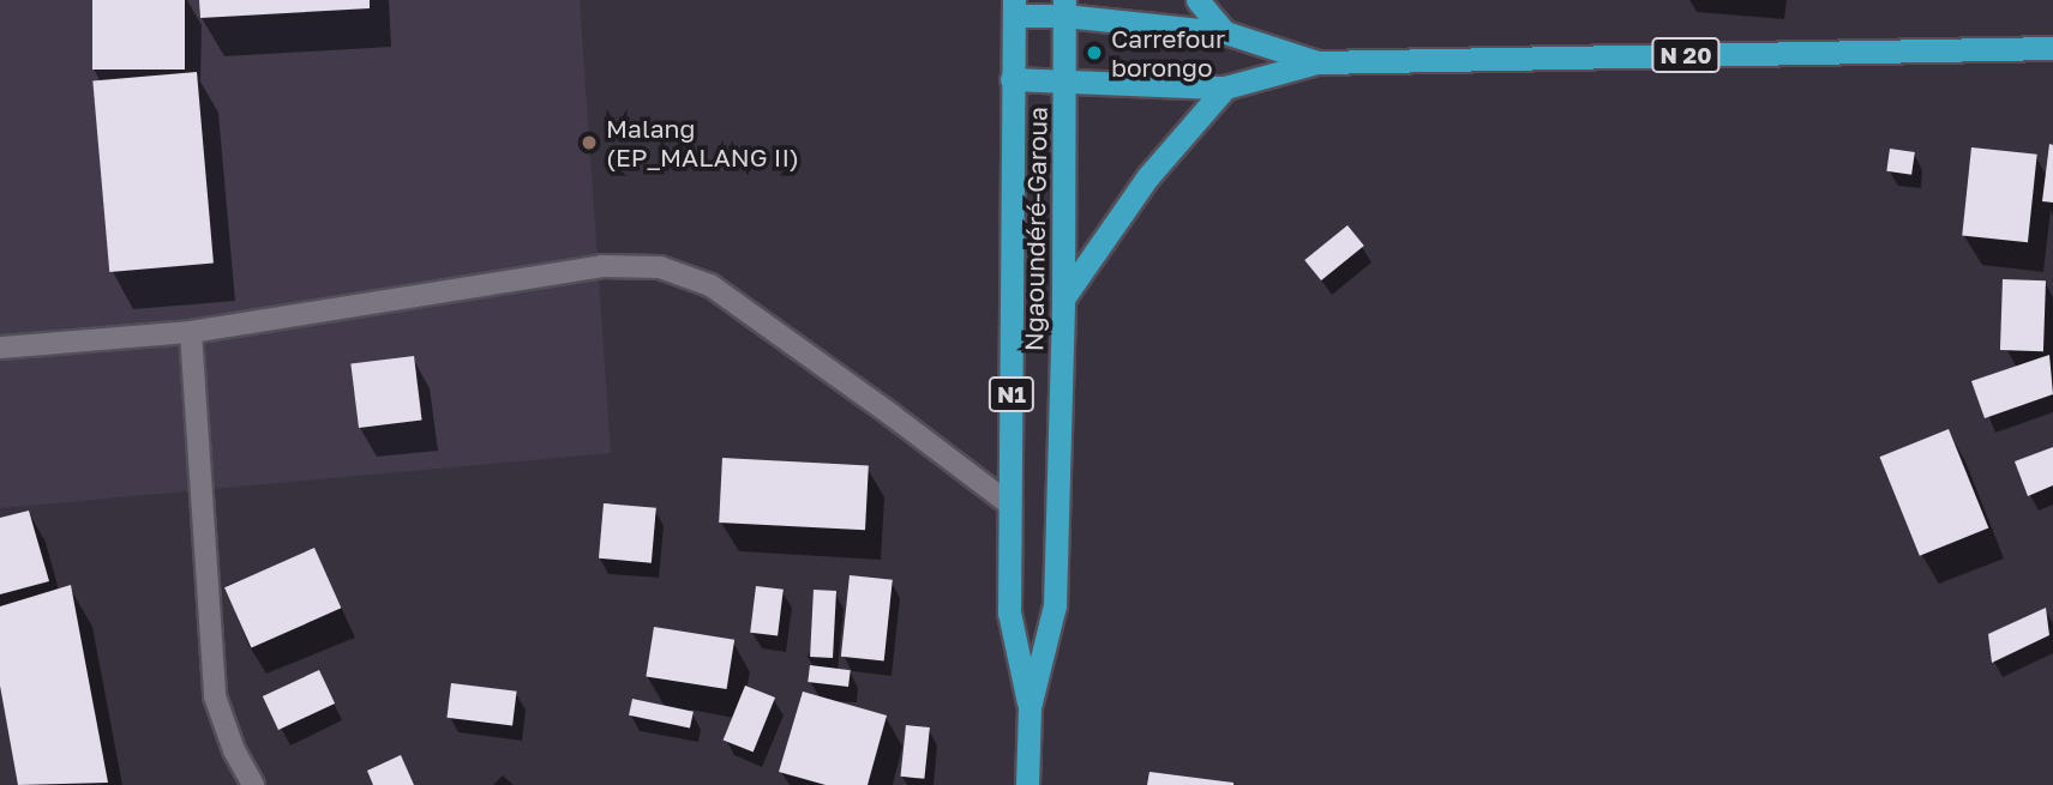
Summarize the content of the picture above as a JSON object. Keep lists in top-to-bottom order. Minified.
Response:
{"streets":{"highway":["N 20","Ngaoundéré-Garoua","N1"]},"crossings":[["N 20","Ngaoundéré-Garoua"]],"places":["Carrefour borongo","Malang (EP_MALANG II)"]}
